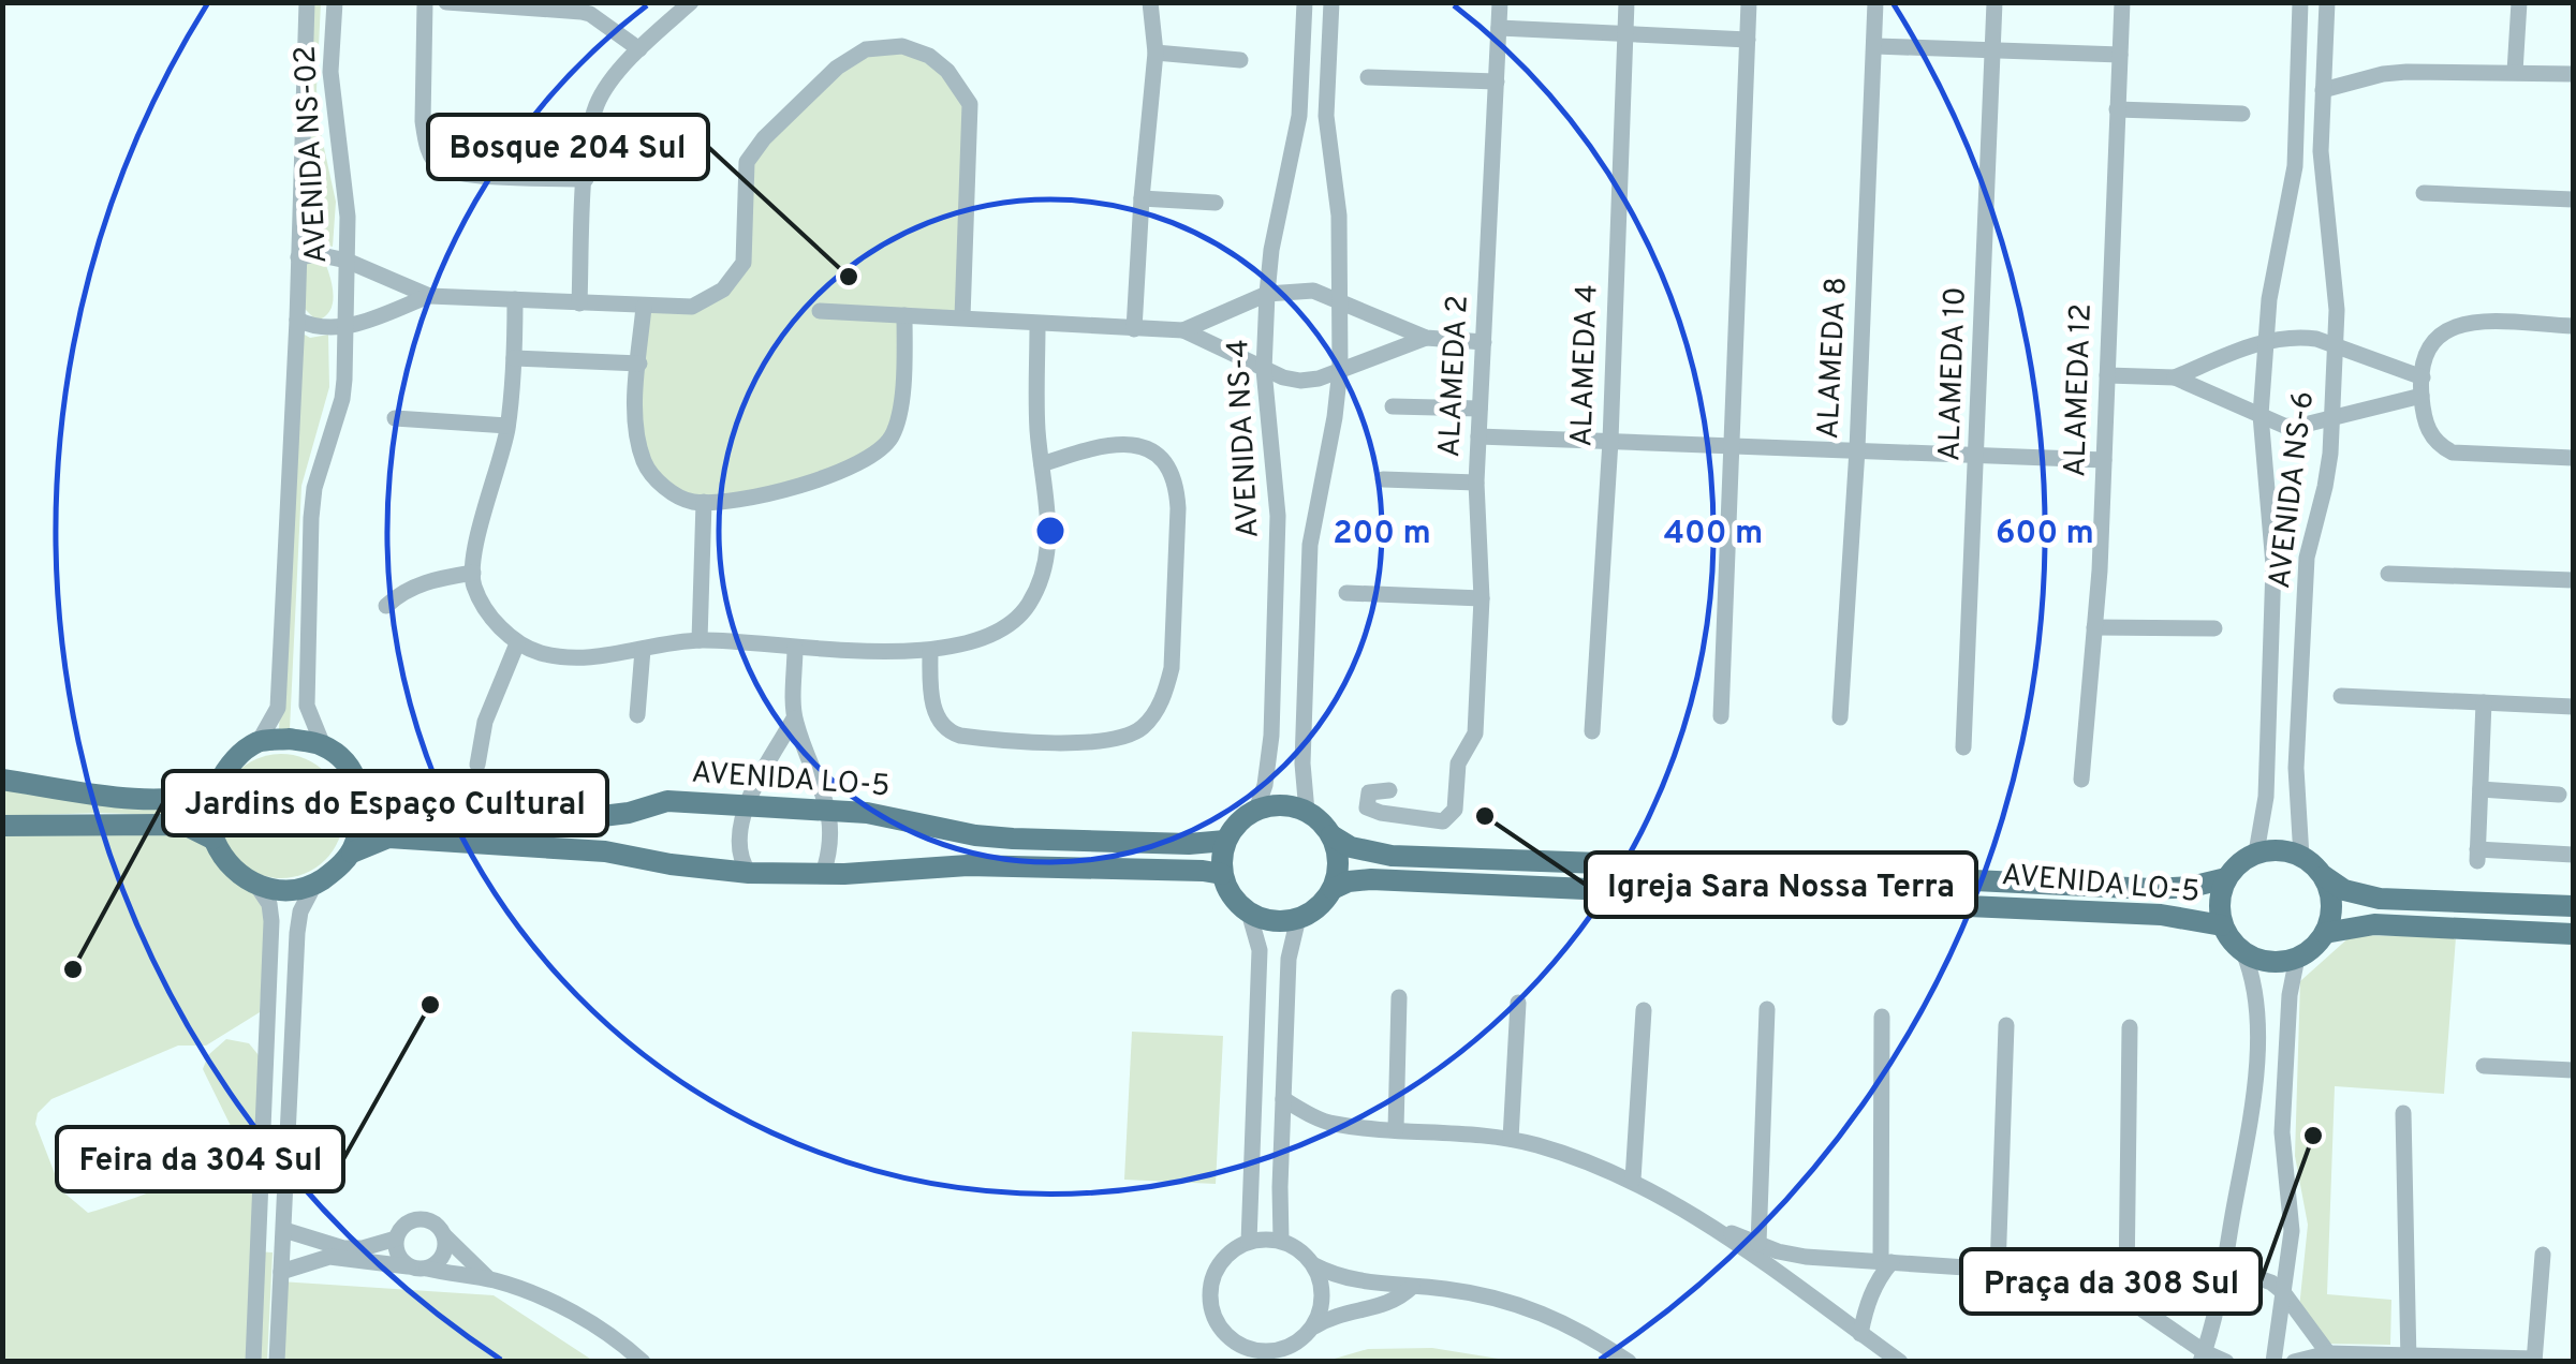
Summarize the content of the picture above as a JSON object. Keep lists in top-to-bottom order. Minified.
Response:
{"streets":{"main road":["AVENIDA LO-5"],"street":["AVENIDA NS-02","ALAMEDA 8","ALAMEDA 4","ALAMEDA 10","ALAMEDA 2","ALAMEDA 12","AVENIDA NS-4","AVENIDA NS-6"]},"crossings":[["AVENIDA NS-02","AVENIDA LO-5"],["AVENIDA NS-4","AVENIDA LO-5"],["AVENIDA NS-6","AVENIDA LO-5"]],"places":["Bosque 204 Sul","Igreja Sara Nossa Terra","Jardins do Espaço Cultural","Feira da 304 Sul","Praça da 308 Sul"],"rings":["200 m","400 m","600 m"]}
